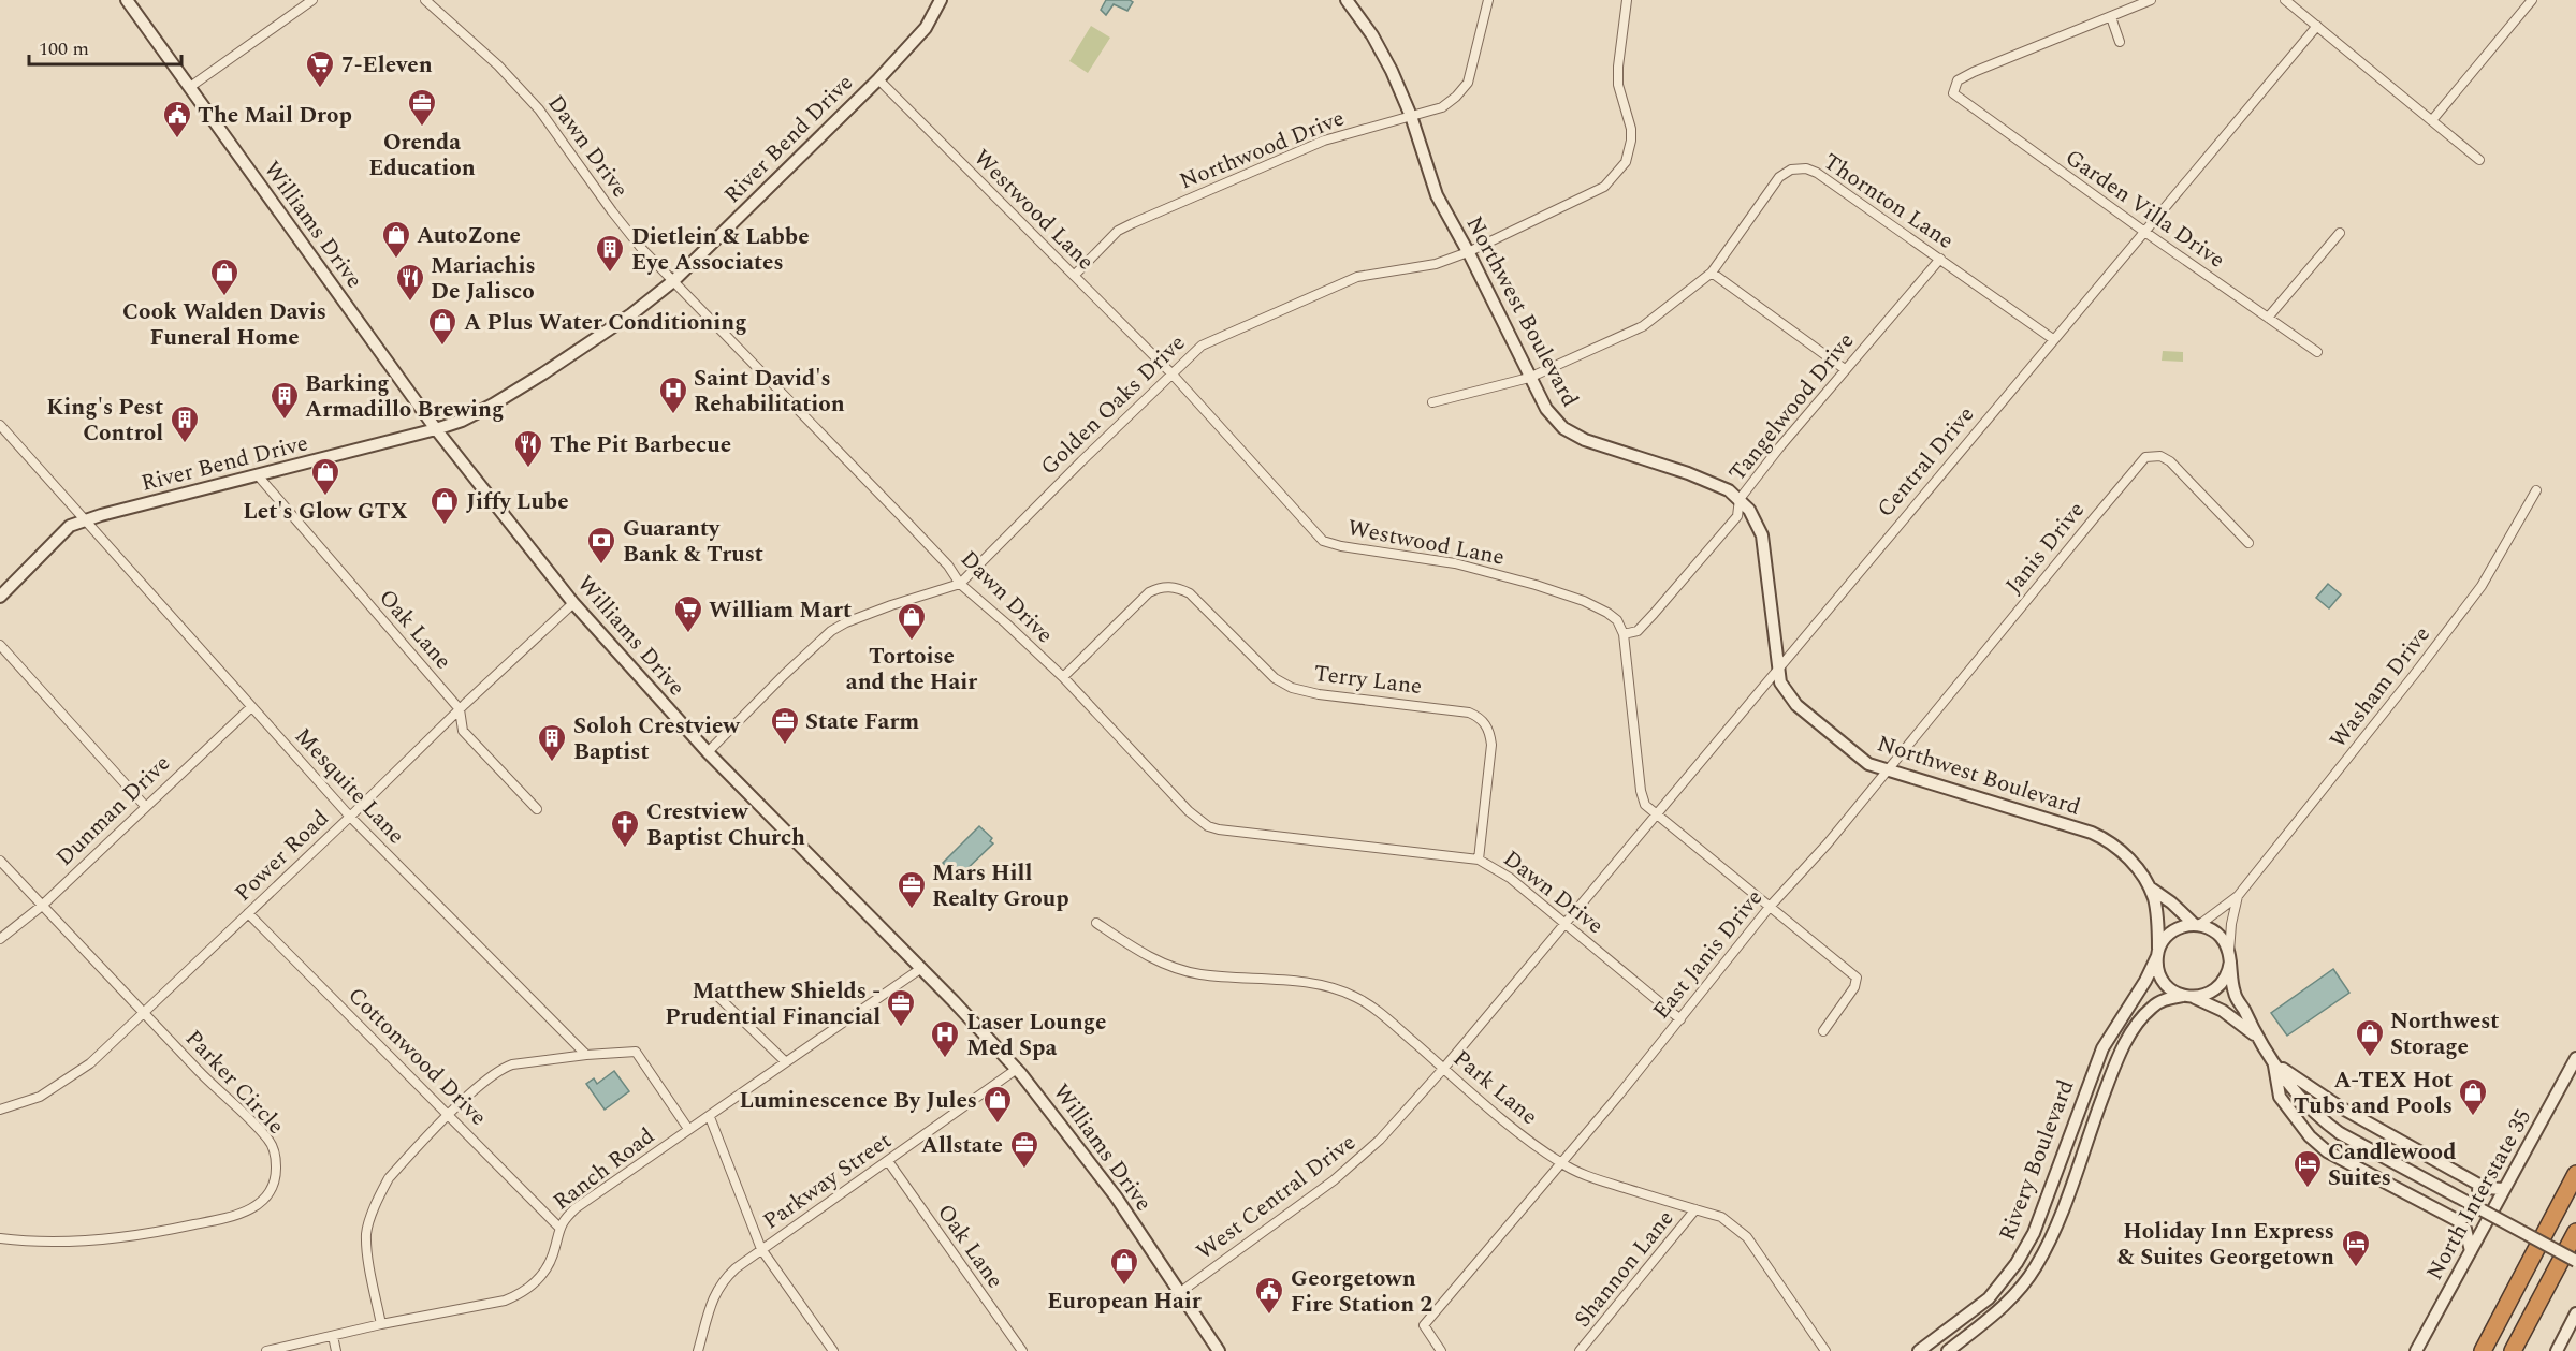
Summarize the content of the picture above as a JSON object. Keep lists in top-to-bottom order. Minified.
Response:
{"streets":{"street":["River Bend Drive","Dawn Drive","Northwood Drive","Thornton Lane","Garden Villa Drive","Westwood Lane","Williams Drive","Northwest Boulevard","Golden Oaks Drive","Tangelwood Drive","Central Drive","Janis Drive","Oak Lane","Terry Lane","Washam Drive","Mesquite Lane","Dunman Drive","Power Road","East Janis Drive","Cottonwood Drive","Parker Circle","Park Lane","Rivery Boulevard","Ranch Road","Parkway Street","North Interstate 35","West Central Drive","Shannon Lane"]},"crossings":[["River Bend Drive","Dawn Drive"],["River Bend Drive","Westwood Lane"],["River Bend Drive","Williams Drive"],["River Bend Drive","Oak Lane"],["River Bend Drive","Mesquite Lane"],["Dawn Drive","Golden Oaks Drive"],["Dawn Drive","Central Drive"],["Dawn Drive","Terry Lane"],["Dawn Drive","East Janis Drive"],["Dawn Drive","West Central Drive"],["Northwood Drive","Westwood Lane"],["Northwood Drive","Northwest Boulevard"],["Thornton Lane","Northwest Boulevard"],["Thornton Lane","Tangelwood Drive"],["Thornton Lane","Central Drive"],["Garden Villa Drive","Central Drive"],["Westwood Lane","Golden Oaks Drive"],["Westwood Lane","Tangelwood Drive"],["Williams Drive","Golden Oaks Drive"],["Williams Drive","Power Road"],["Williams Drive","Ranch Road"],["Williams Drive","Parkway Street"],["Williams Drive","West Central Drive"],["Northwest Boulevard","Golden Oaks Drive"],["Northwest Boulevard","Tangelwood Drive"],["Northwest Boulevard","Central Drive"],["Northwest Boulevard","Janis Drive"],["Northwest Boulevard","Washam Drive"],["Northwest Boulevard","East Janis Drive"],["Northwest Boulevard","Rivery Boulevard"],["Central Drive","West Central Drive"],["Janis Drive","East Janis Drive"],["Oak Lane","Power Road"],["Oak Lane","Parkway Street"],["Washam Drive","Rivery Boulevard"],["Mesquite Lane","Dunman Drive"],["Mesquite Lane","Power Road"],["Dunman Drive","Parker Circle"],["Power Road","Cottonwood Drive"],["Power Road","Parker Circle"],["East Janis Drive","Park Lane"],["Cottonwood Drive","Ranch Road"],["Park Lane","West Central Drive"],["Park Lane","Shannon Lane"]],"places":{"supermarket":["7-Eleven","William Mart"],"office":["Orenda Education","State Farm","Mars Hill Realty Group","Matthew Shields - Prudential Financial","Allstate"],"public building":["The Mail Drop","Georgetown Fire Station 2"],"shop":["AutoZone","Cook Walden Davis Funeral Home","A Plus Water Conditioning","Let's Glow GTX","Jiffy Lube","Tortoise and the Hair","Northwest Storage","A-TEX Hot Tubs and Pools","Luminescence By Jules","European Hair"],"building":["Dietlein & Labbe Eye Associates","Barking Armadillo Brewing","King's Pest Control","Soloh Crestview Baptist"],"restaurant":["Mariachis De Jalisco","The Pit Barbecue"],"hospital":["Saint David's Rehabilitation","Laser Lounge Med Spa"],"bank":["Guaranty Bank & Trust"],"church":["Crestview Baptist Church"],"hotel":["Candlewood Suites","Holiday Inn Express & Suites Georgetown"]},"scale_bar":"100 m"}
